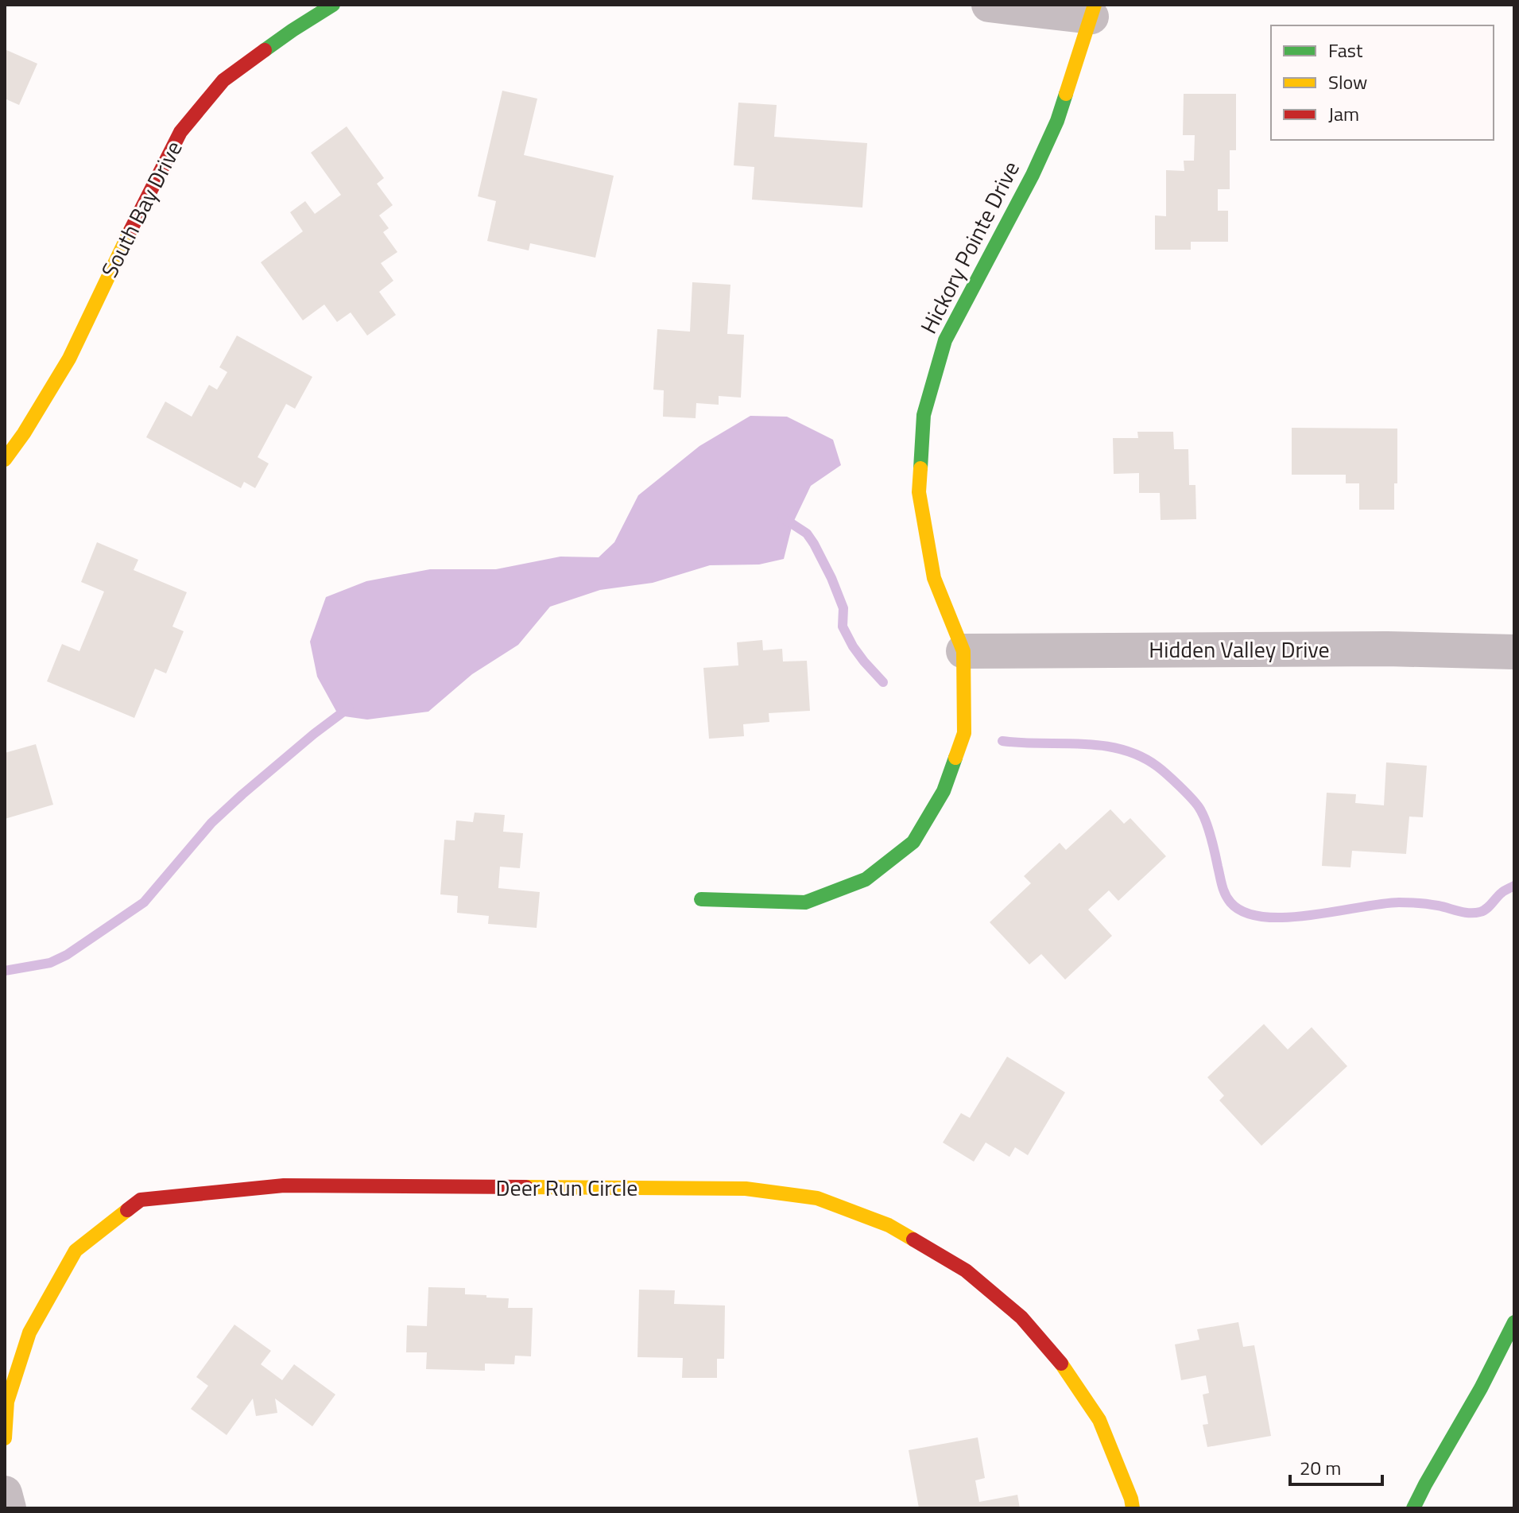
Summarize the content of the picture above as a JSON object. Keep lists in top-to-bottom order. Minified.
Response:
{"streets":{"street":["South Bay Drive","Hickory Pointe Drive","Hidden Valley Drive","Deer Run Circle"]},"crossings":[["Hickory Pointe Drive","Hidden Valley Drive"]],"legend":["Fast","Slow","Jam"],"scale_bar":"20 m"}
